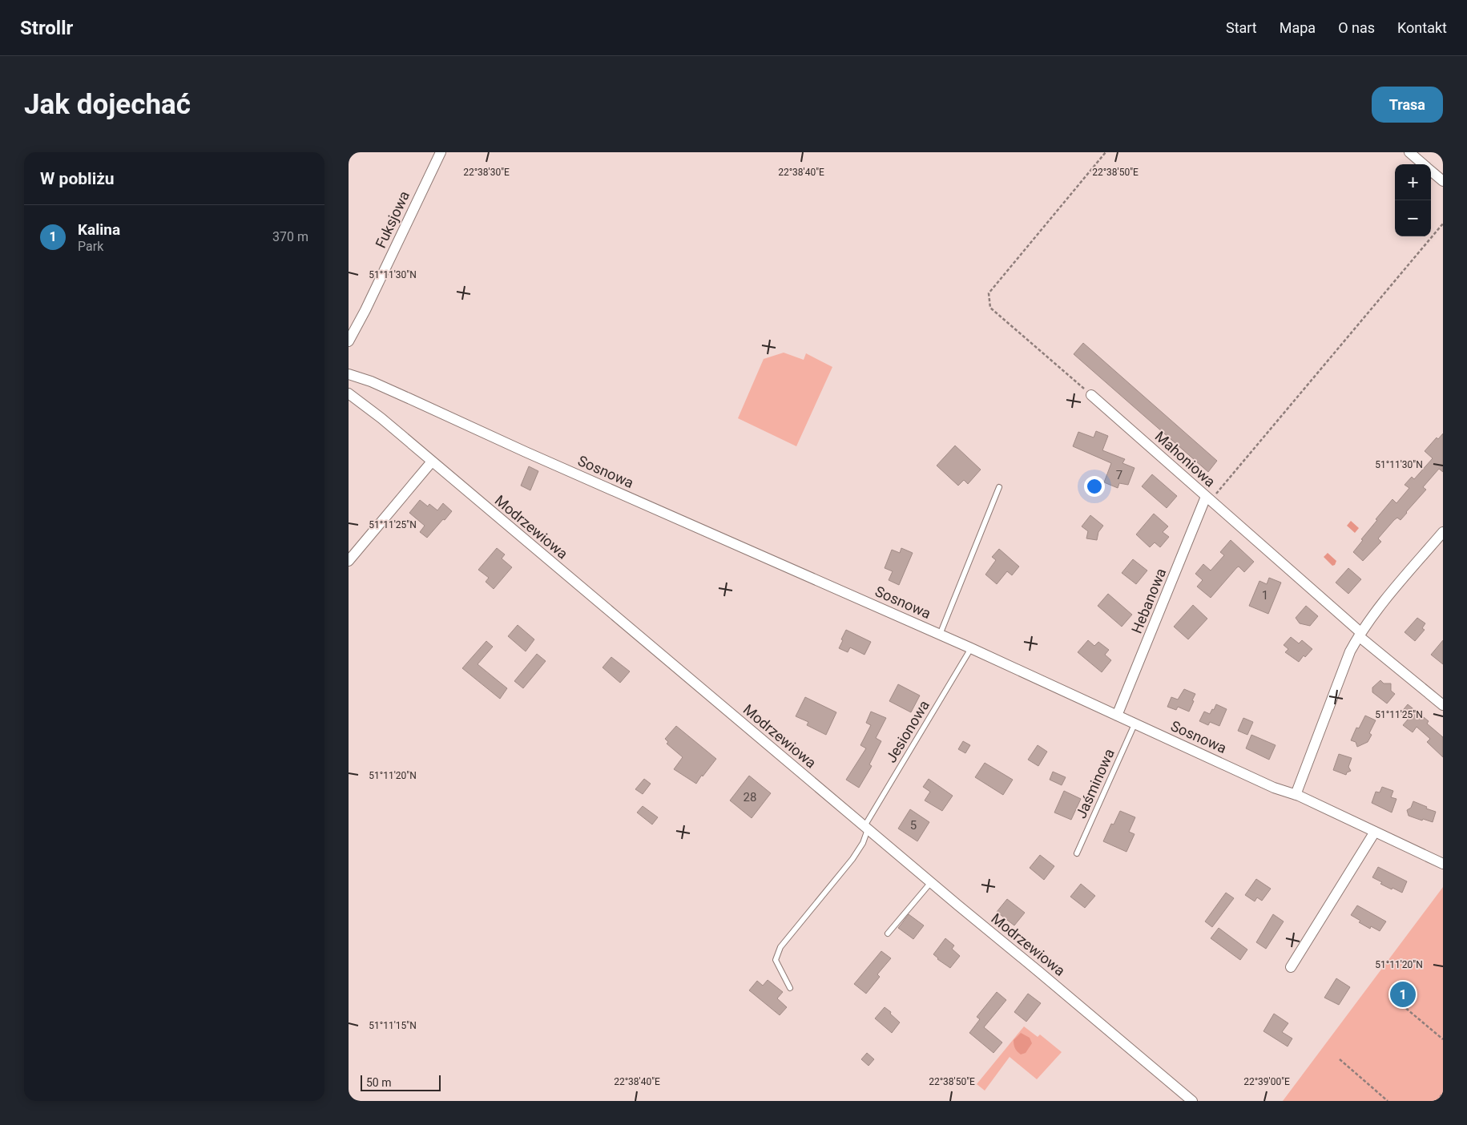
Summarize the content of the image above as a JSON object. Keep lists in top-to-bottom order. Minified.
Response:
{"streets":{"street":["Fuksjowa","Mahoniowa","Sosnowa","Modrzewiowa","Hebanowa"],"lane":["Jesionowa","Jaśminowa"]},"crossings":[["Mahoniowa","Hebanowa"],["Sosnowa","Hebanowa"],["Sosnowa","Jesionowa"],["Sosnowa","Jaśminowa"],["Modrzewiowa","Jesionowa"]],"house_numbers":["7","1","28","5"],"scale_bar":"50 m","page":{"header":"Strollr","nav":["Start","Mapa","O nas","Kontakt"],"buttons":"Trasa","title":"Jak dojechać","heading":"W pobliżu","map_buttons":["+","−"],"list":[{"mark":"1","name":"Kalina","note":"Park","value":"370 m"}],"pins":"1","scale":"50 m"},"coordinates":["22°38'30\"E","22°38'40\"E","22°38'50\"E","51°11'30\"N","51°11'25\"N","51°11'20\"N","51°11'15\"N","22°39'00\"E"]}
